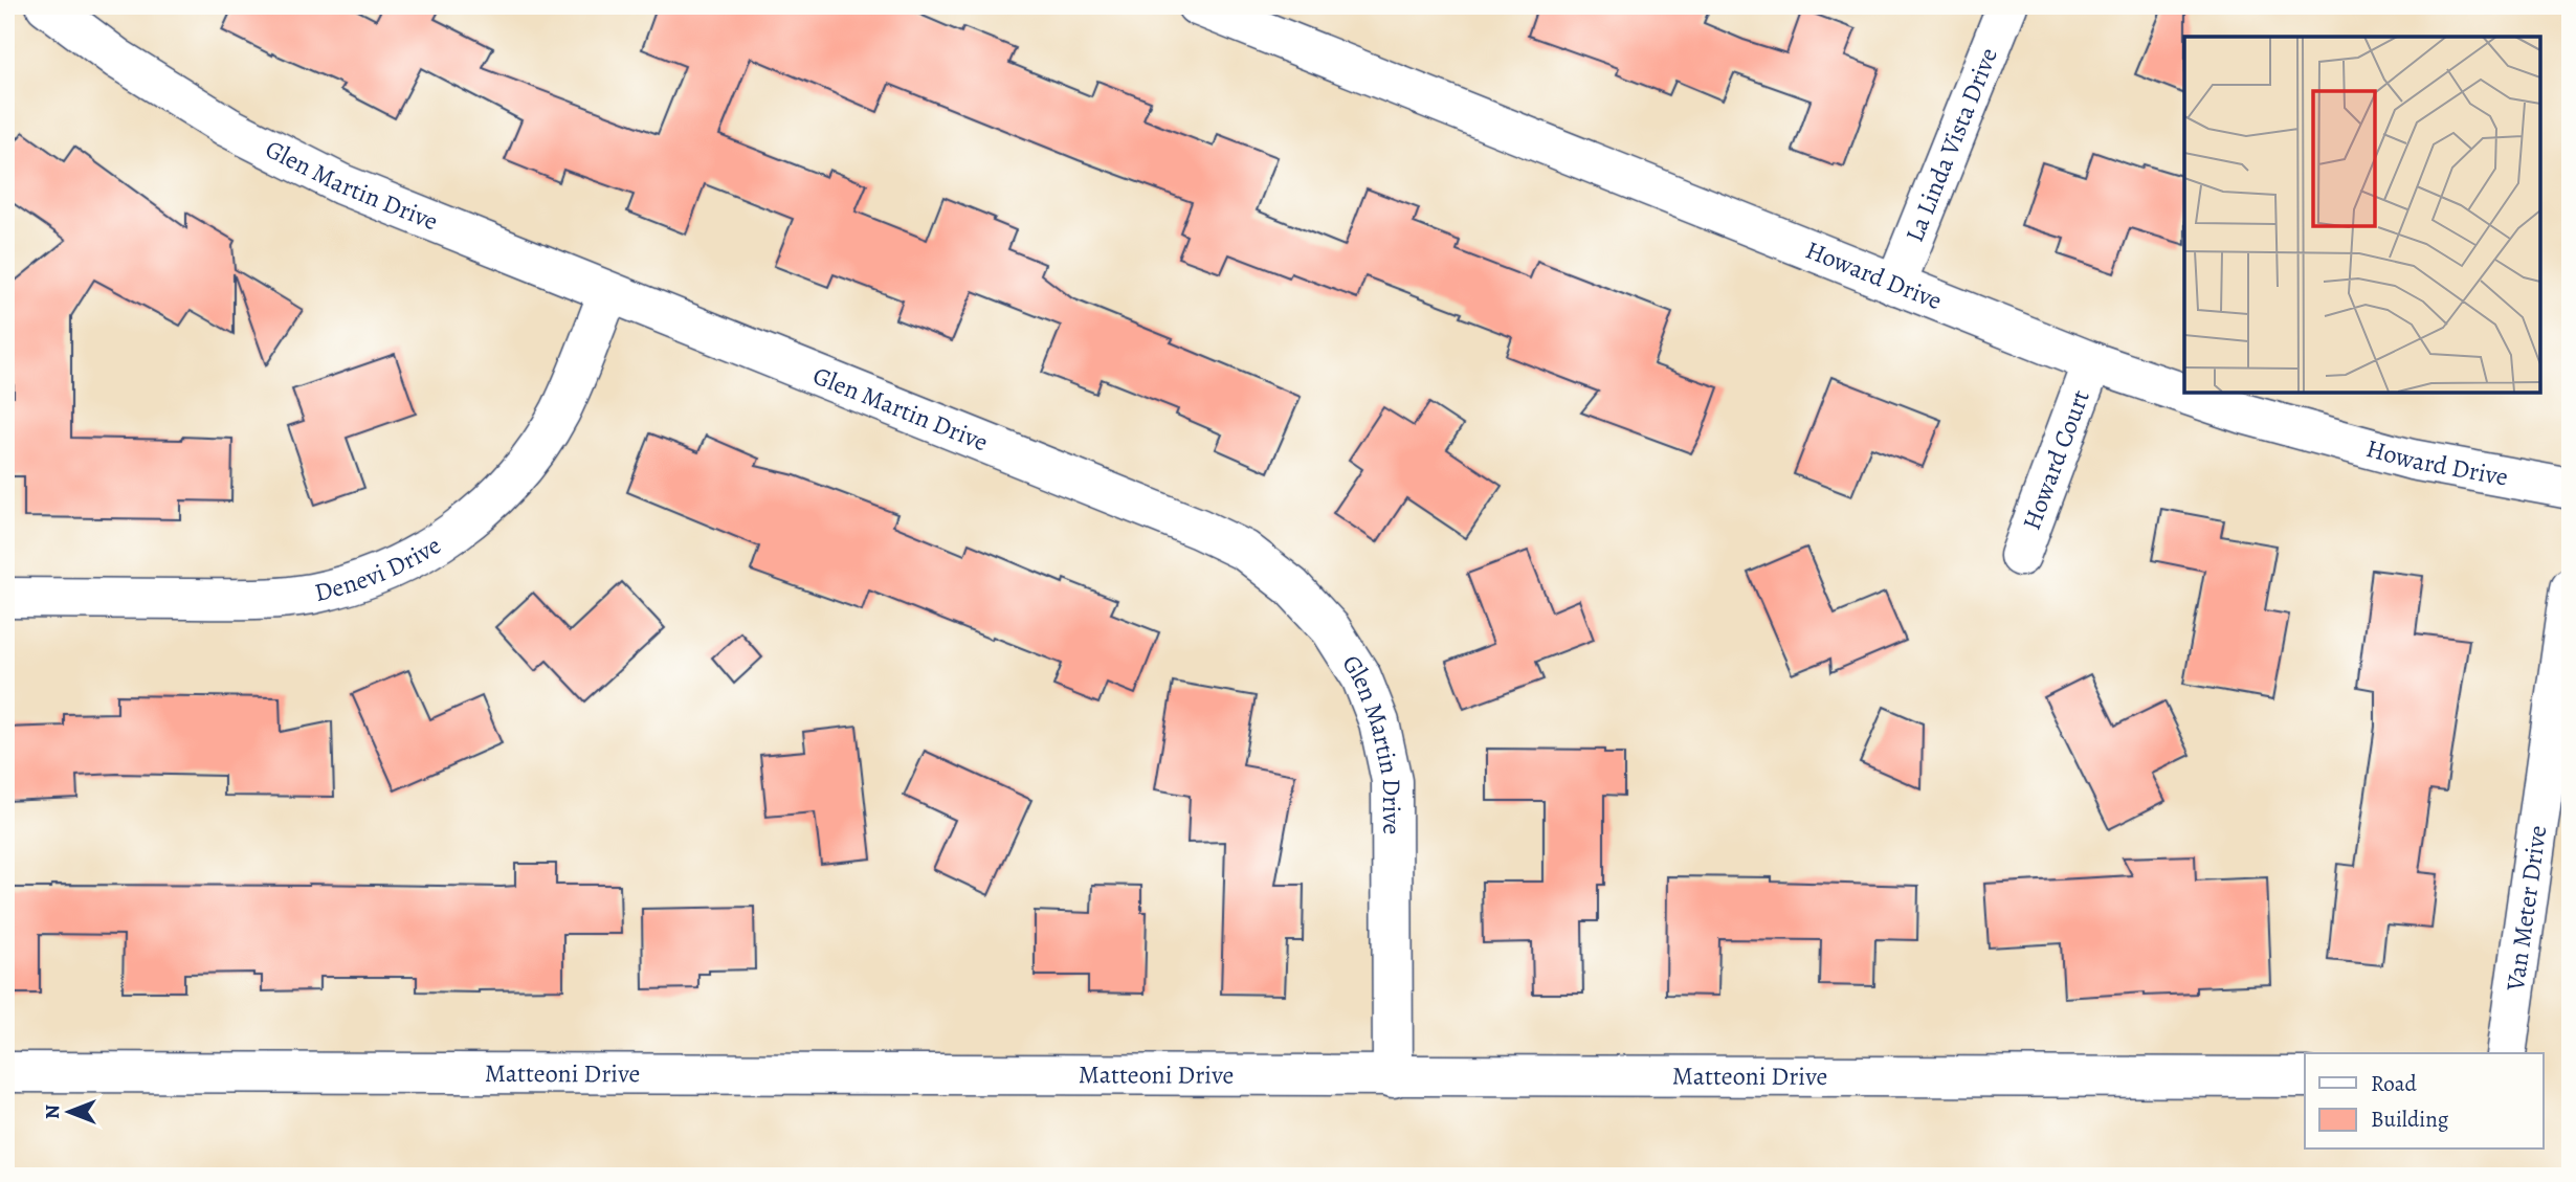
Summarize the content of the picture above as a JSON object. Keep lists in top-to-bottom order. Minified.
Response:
{"streets":{"street":["La Linda Vista Drive","Glen Martin Drive","Howard Drive","Howard Court","Denevi Drive","Van Meter Drive","Matteoni Drive"]},"crossings":[["La Linda Vista Drive","Howard Drive"],["Glen Martin Drive","Denevi Drive"],["Glen Martin Drive","Matteoni Drive"],["Howard Drive","Howard Court"]],"legend":["Road","Building"],"north":"left"}
